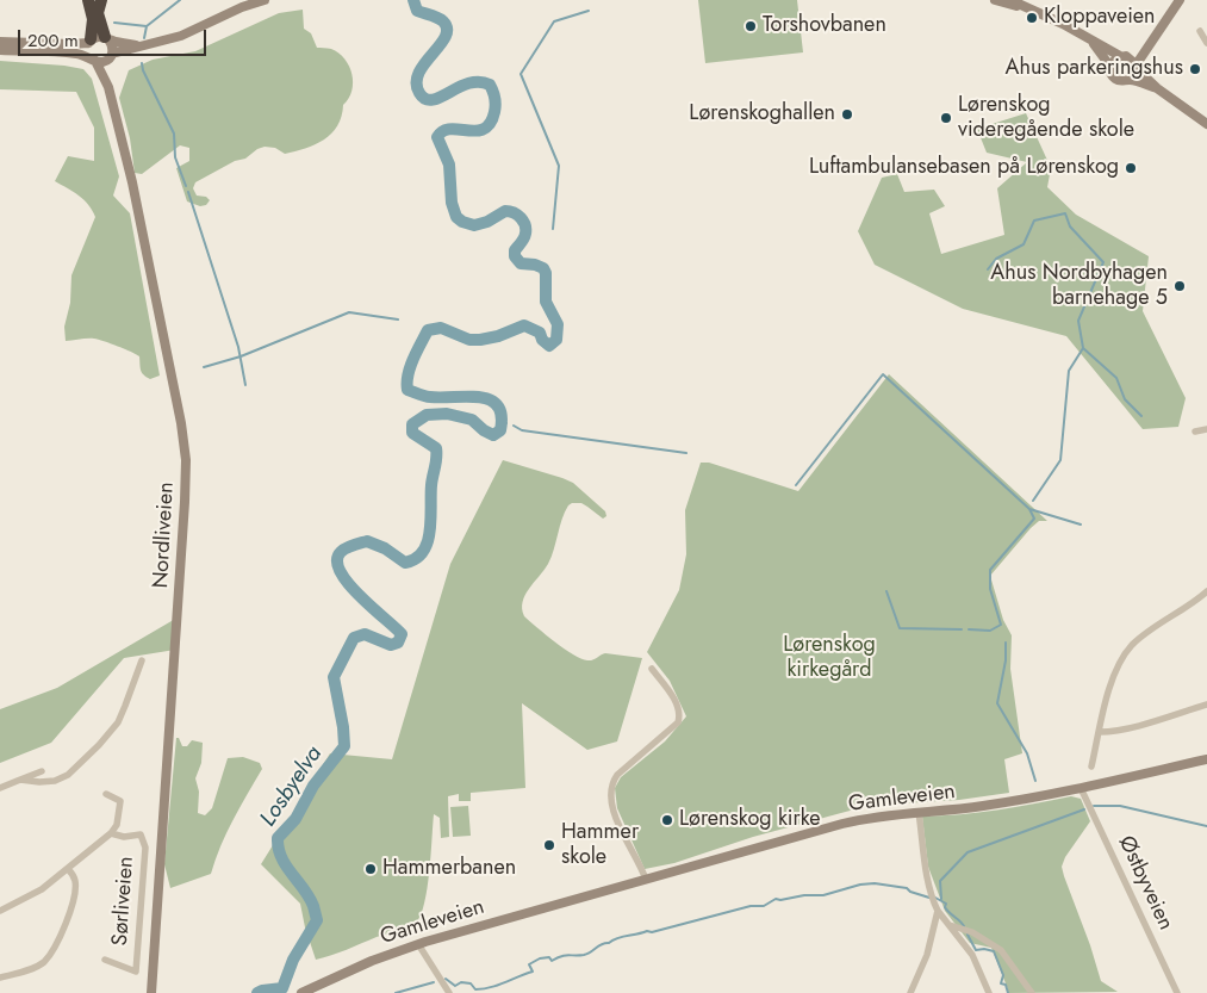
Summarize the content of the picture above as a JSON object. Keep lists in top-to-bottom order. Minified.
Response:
{"streets":{"main road":["Nordliveien","Gamleveien"],"street":["Østbyveien","Sørliveien"]},"crossings":[["Gamleveien","Østbyveien"]],"water":["Losbyelva"],"parks":["Lørenskog kirkegård"],"places":["Kloppaveien","Torshovbanen","Ahus parkeringshus","Lørenskoghallen","Lørenskog videregående skole","Luftambulansebasen på Lørenskog","Ahus Nordbyhagen barnehage 5","Lørenskog kirke","Hammer skole","Hammerbanen"],"scale_bar":"200 m"}
